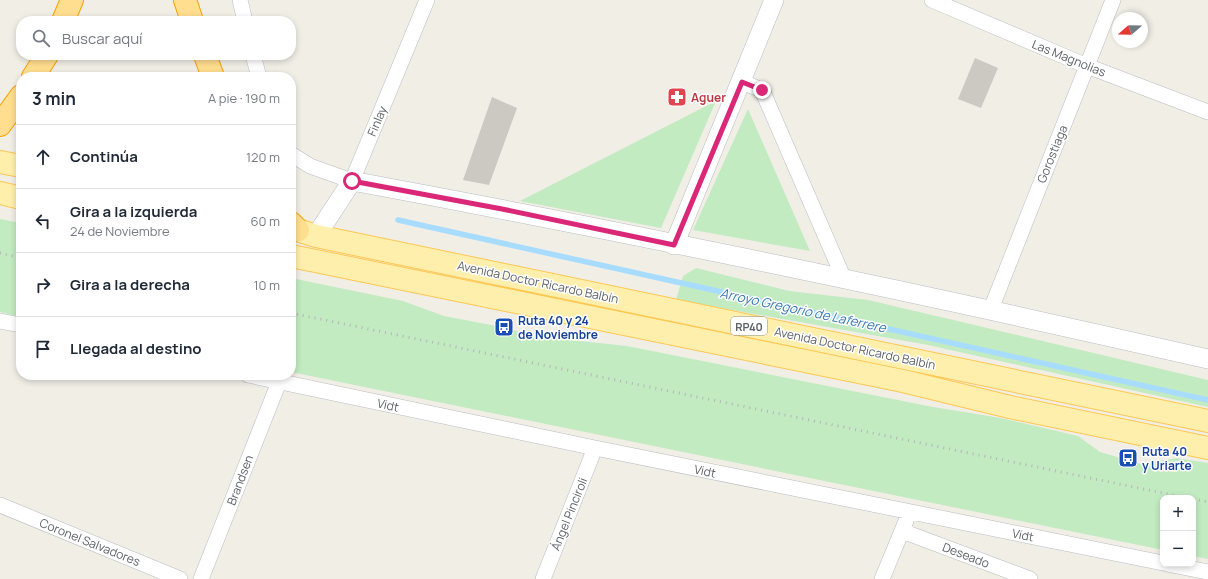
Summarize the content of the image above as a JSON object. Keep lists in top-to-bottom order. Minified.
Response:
{"streets":{"main road":["Avenida Doctor Ricardo Balbín","RP40"],"street":["Las Magnolias","Finlay","Gorostiaga","Vidt","Brandsen","Ángel Pinciroli","Coronel Salvadores","Deseado"]},"crossings":[["Las Magnolias","Gorostiaga"],["Finlay","Avenida Doctor Ricardo Balbín"],["Vidt","Brandsen"],["Vidt","Ángel Pinciroli"]],"water":["Arroyo Gregorio de Laferrere"],"places":{"pharmacy":["Aguer"],"bus stop":["Ruta 40 y 24 de Noviembre","Ruta 40 y Uriarte"]},"north":"left","page":{"search":"Buscar aquí","heading":["3 min","A pie · 190 m"],"list":[["Continúa","120 m"],["Gira a la izquierda","24 de Noviembre","60 m"],["Gira a la derecha","10 m"],"Llegada al destino"],"map_buttons":["+","−"]}}
